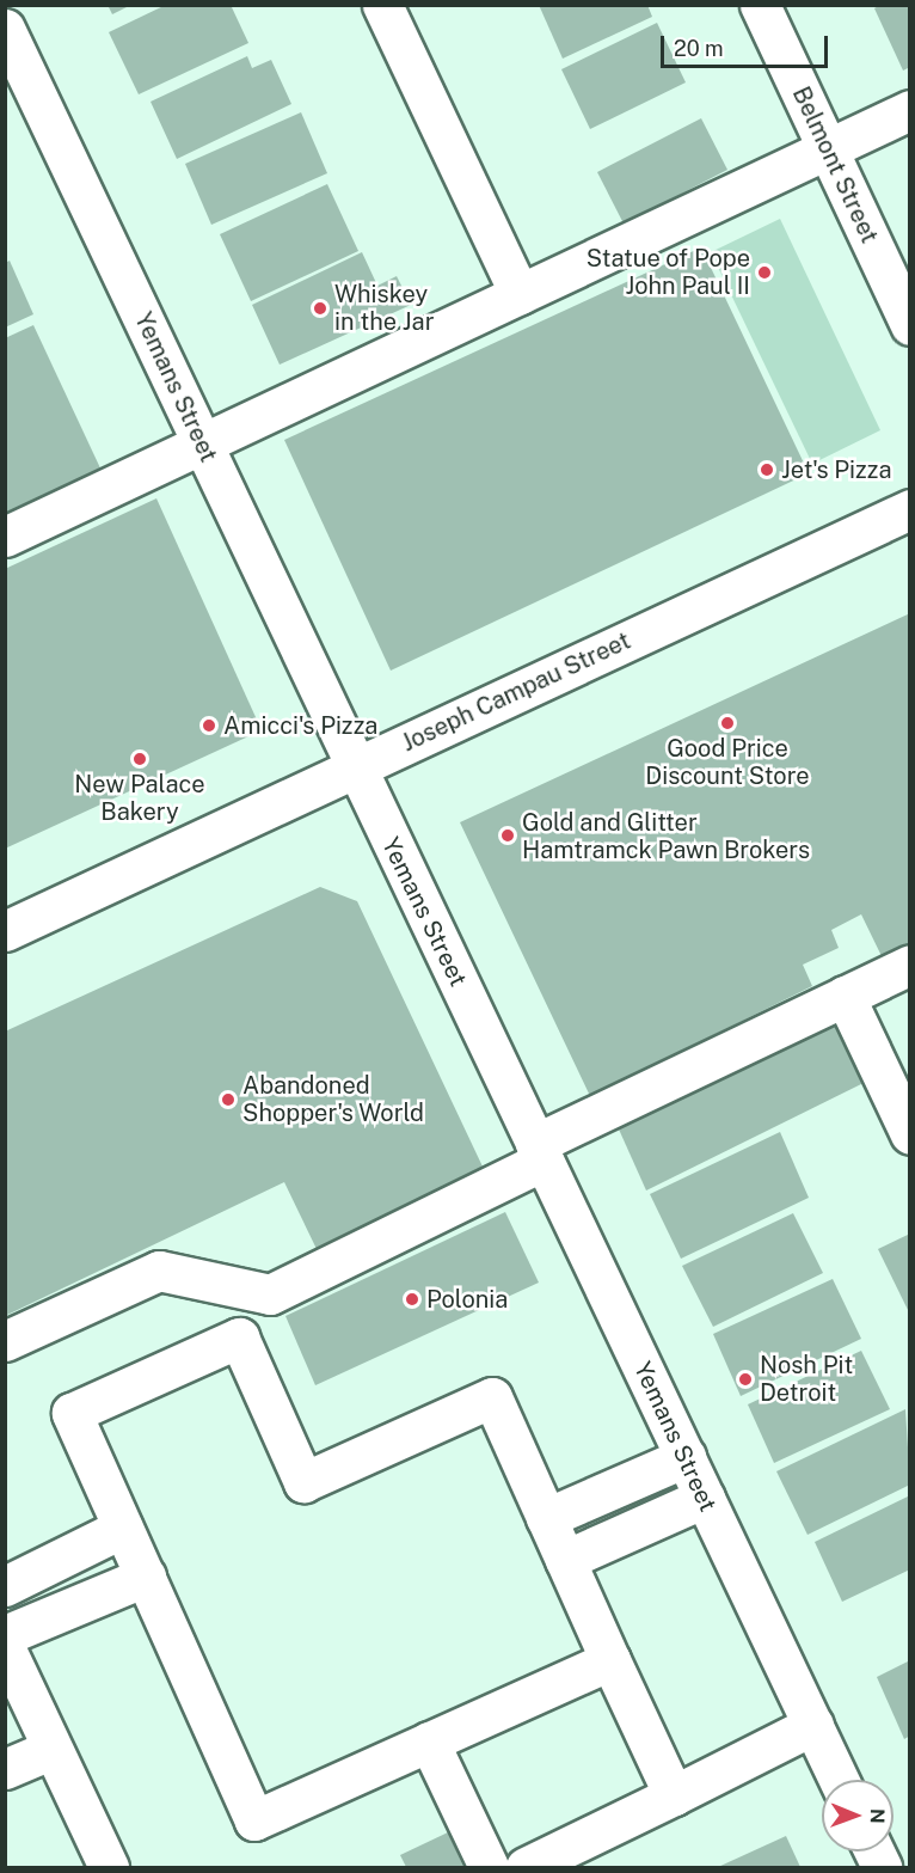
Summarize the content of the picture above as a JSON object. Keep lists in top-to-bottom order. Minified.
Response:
{"streets":{"street":["Belmont Street","Yemans Street","Joseph Campau Street"]},"crossings":[["Yemans Street","Joseph Campau Street"]],"places":["Statue of Pope John Paul II","Whiskey in the Jar","Jet's Pizza","Good Price Discount Store","Amicci's Pizza","New Palace Bakery","Gold and Glitter Hamtramck Pawn Brokers","Abandoned Shopper's World","Polonia","Nosh Pit Detroit"],"scale_bar":"20 m","north":"right"}
